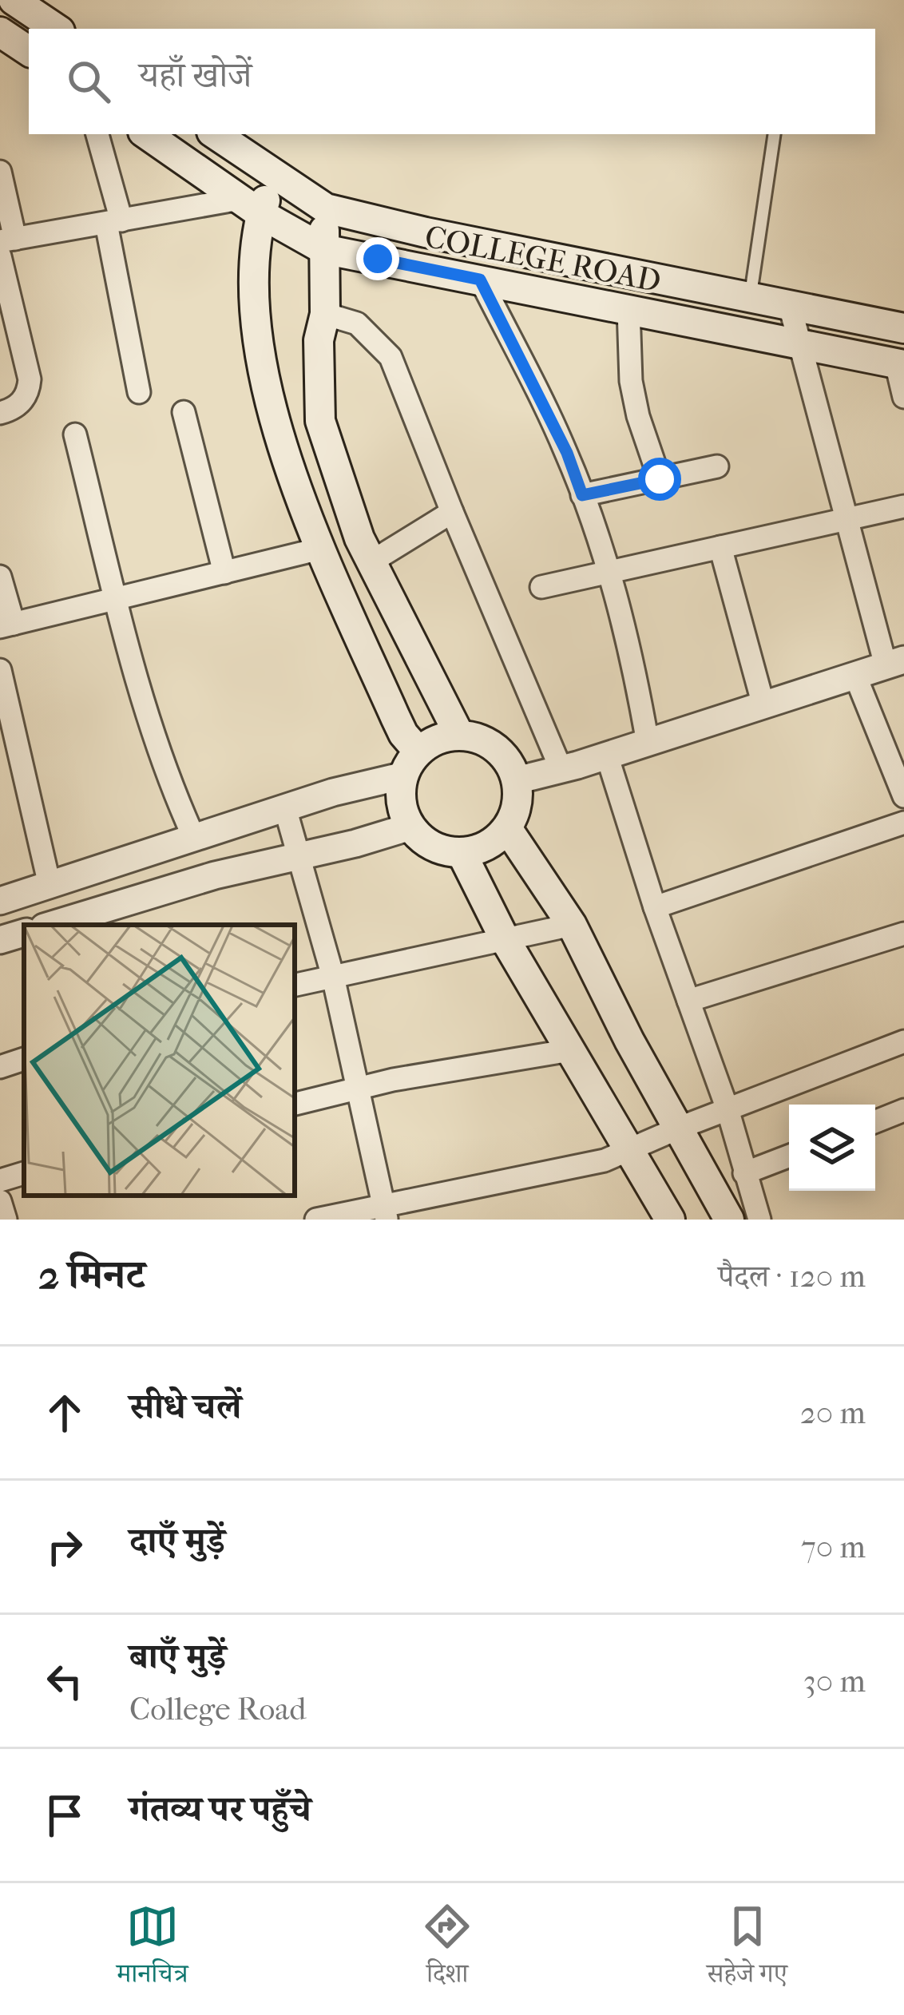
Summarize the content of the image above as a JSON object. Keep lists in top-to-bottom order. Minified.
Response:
{"streets":{"main road":["COLLEGE ROAD"]},"page":{"search":"यहाँ खोजें","heading":["2 मिनट","पैदल · 120 m"],"list":[["सीधे चलें","20 m"],["दाएँ मुड़ें","70 m"],["बाएँ मुड़ें","College Road","30 m"],"गंतव्य पर पहुँचे"],"nav":["मानचित्र","दिशा","सहेजे गए"]}}
